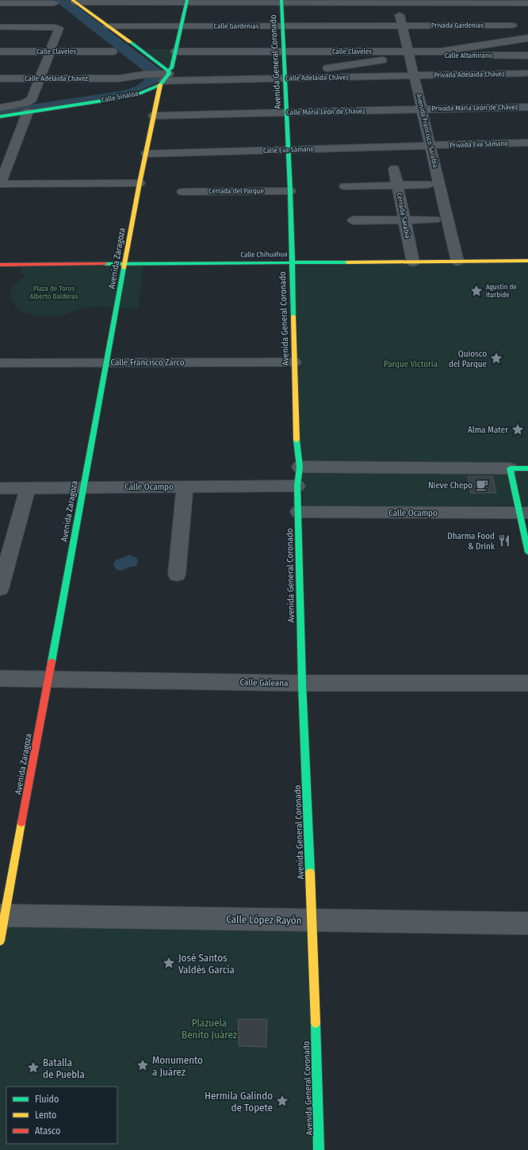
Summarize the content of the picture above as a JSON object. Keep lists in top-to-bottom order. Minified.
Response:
{"streets":{"street":["Privada Gardenias","Calle Gardenias","Calle Claveles","Calle Altamirano","Avenida General Coronado","Privada Adelaida Chávez","Calle Adelaida Chávez","Calle Sinaloa","Privada María León de Chávez","Calle María León de Chávez","Avenida Francisco Sarabia","Privada Eva Sámano","Calle Eva Sámano","Cerrada del Parque","Cerrada Sarabia","Calle Chihuahua","Avenida Zaragoza","Calle Francisco Zarco","Calle Ocampo","Calle Galeana","Calle López Rayón"]},"crossings":[["Privada Gardenias","Calle Gardenias"],["Privada Gardenias","Avenida Francisco Sarabia"],["Calle Gardenias","Avenida General Coronado"],["Calle Gardenias","Avenida Francisco Sarabia"],["Calle Gardenias","Avenida Zaragoza"],["Calle Claveles","Calle Altamirano"],["Calle Claveles","Avenida General Coronado"],["Calle Claveles","Calle Adelaida Chávez"],["Calle Claveles","Avenida Francisco Sarabia"],["Calle Claveles","Avenida Zaragoza"],["Calle Altamirano","Avenida Francisco Sarabia"],["Avenida General Coronado","Calle Adelaida Chávez"],["Avenida General Coronado","Calle María León de Chávez"],["Avenida General Coronado","Calle Eva Sámano"],["Avenida General Coronado","Cerrada del Parque"],["Avenida General Coronado","Calle Chihuahua"],["Avenida General Coronado","Calle Francisco Zarco"],["Avenida General Coronado","Calle Ocampo"],["Avenida General Coronado","Calle Galeana"],["Avenida General Coronado","Calle López Rayón"],["Privada Adelaida Chávez","Calle Adelaida Chávez"],["Privada Adelaida Chávez","Avenida Francisco Sarabia"],["Calle Adelaida Chávez","Calle Sinaloa"],["Calle Adelaida Chávez","Avenida Francisco Sarabia"],["Calle Adelaida Chávez","Avenida Zaragoza"],["Calle Sinaloa","Avenida Zaragoza"],["Privada María León de Chávez","Calle María León de Chávez"],["Privada María León de Chávez","Avenida Francisco Sarabia"],["Calle María León de Chávez","Avenida Francisco Sarabia"],["Calle María León de Chávez","Avenida Zaragoza"],["Avenida Francisco Sarabia","Privada Eva Sámano"],["Avenida Francisco Sarabia","Calle Eva Sámano"],["Avenida Francisco Sarabia","Calle Chihuahua"],["Privada Eva Sámano","Calle Eva Sámano"],["Calle Eva Sámano","Avenida Zaragoza"],["Cerrada Sarabia","Calle Chihuahua"],["Calle Chihuahua","Avenida Zaragoza"],["Avenida Zaragoza","Calle Francisco Zarco"],["Avenida Zaragoza","Calle Ocampo"],["Avenida Zaragoza","Calle Galeana"],["Avenida Zaragoza","Calle López Rayón"]],"parks":["Plaza de Toros Alberto Balderas","Parque Victoria","Plazuela Benito Juárez"],"places":{"place":["Agustín de Iturbide","Quiosco del Parque","Alma Mater","José Santos Valdés García","Monumento a Juárez","Batalla de Puebla","Hermila Galindo de Topete"],"cafe":["Nieve Chepo"],"restaurant":["Dharma Food & Drink"]},"legend":["Fluido","Lento","Atasco"]}
